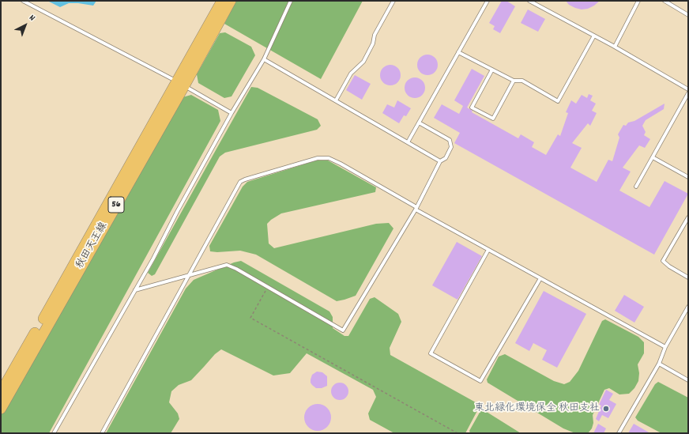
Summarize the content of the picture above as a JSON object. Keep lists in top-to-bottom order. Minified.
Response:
{"streets":{"main road":["56","秋田天王線"]},"places":["東北緑化環境保全 秋田支社"],"north":"top right"}
